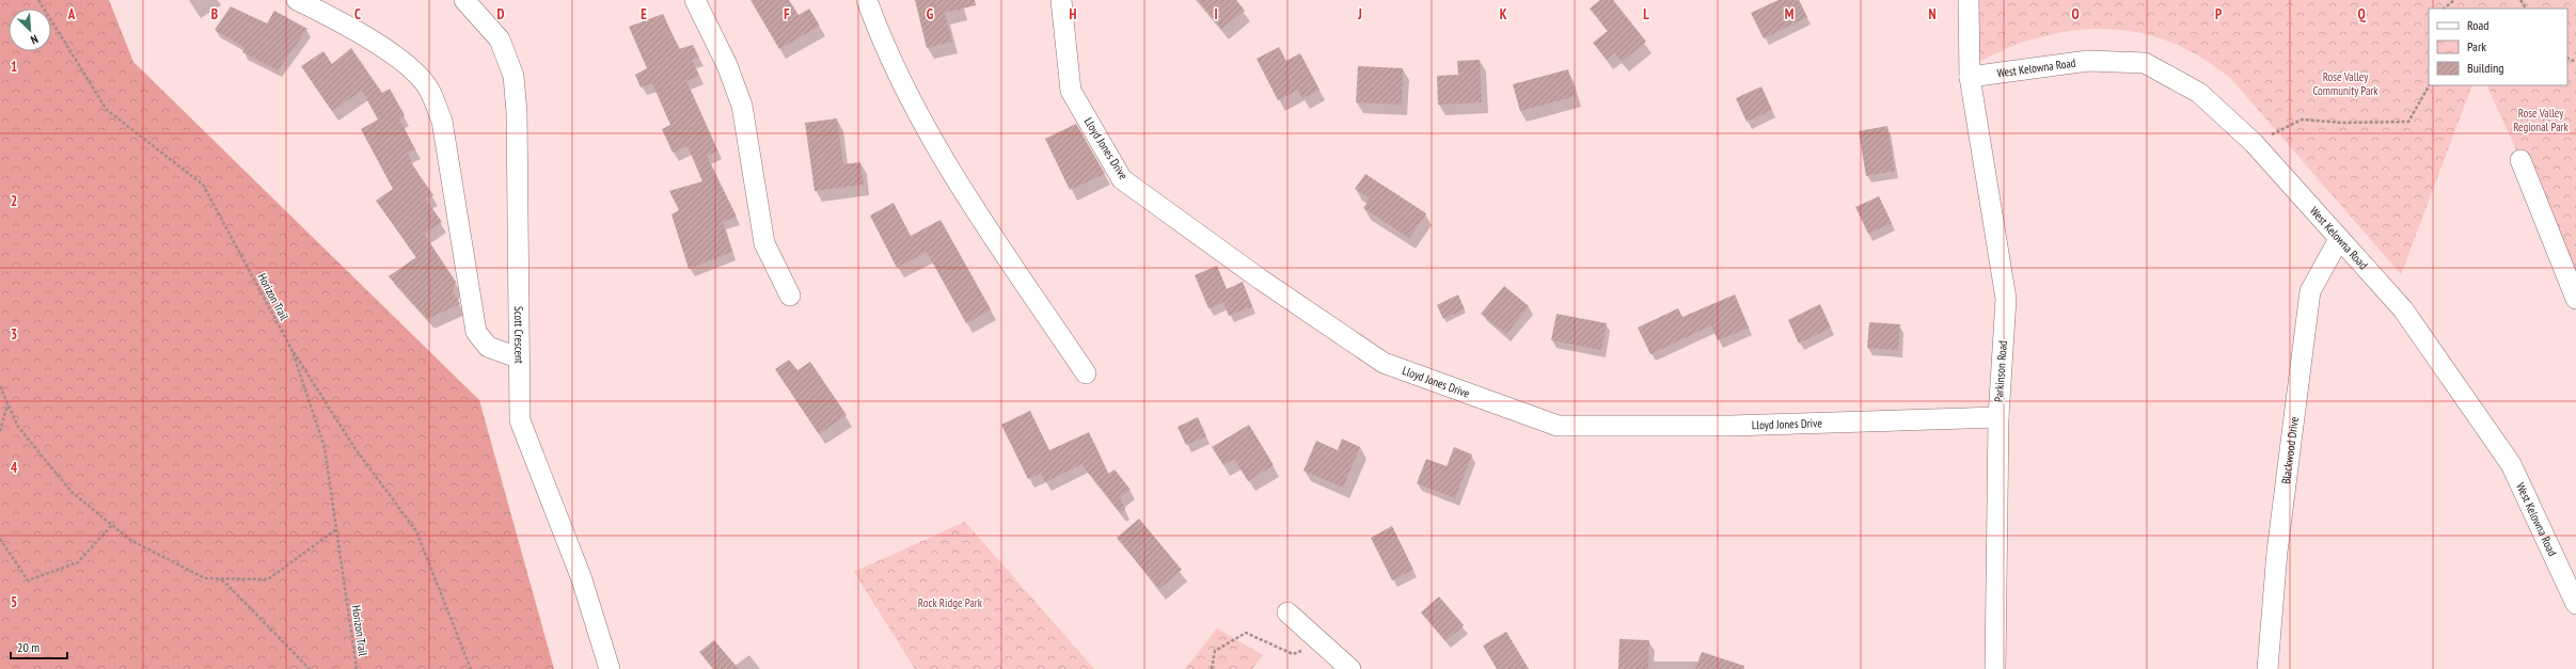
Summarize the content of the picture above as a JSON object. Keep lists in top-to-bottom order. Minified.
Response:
{"streets":{"street":["West Kelowna Road","Lloyd Jones Drive","Scott Crescent","Parkinson Road","Blackwood Drive"],"path":["Horizon Trail"]},"crossings":[["West Kelowna Road","Parkinson Road"],["West Kelowna Road","Blackwood Drive"],["Lloyd Jones Drive","Parkinson Road"]],"parks":["Rose Valley Community Park","Rose Valley Regional Park","Rock Ridge Park"],"legend":["Road","Park","Building"],"scale_bar":"20 m","north":"bottom right","grid":{"columns":["A","B","C","D","E","F","G","H","I","J","K","L","M","N","O","P","Q"],"rows":["1","2","3","4","5"]}}
